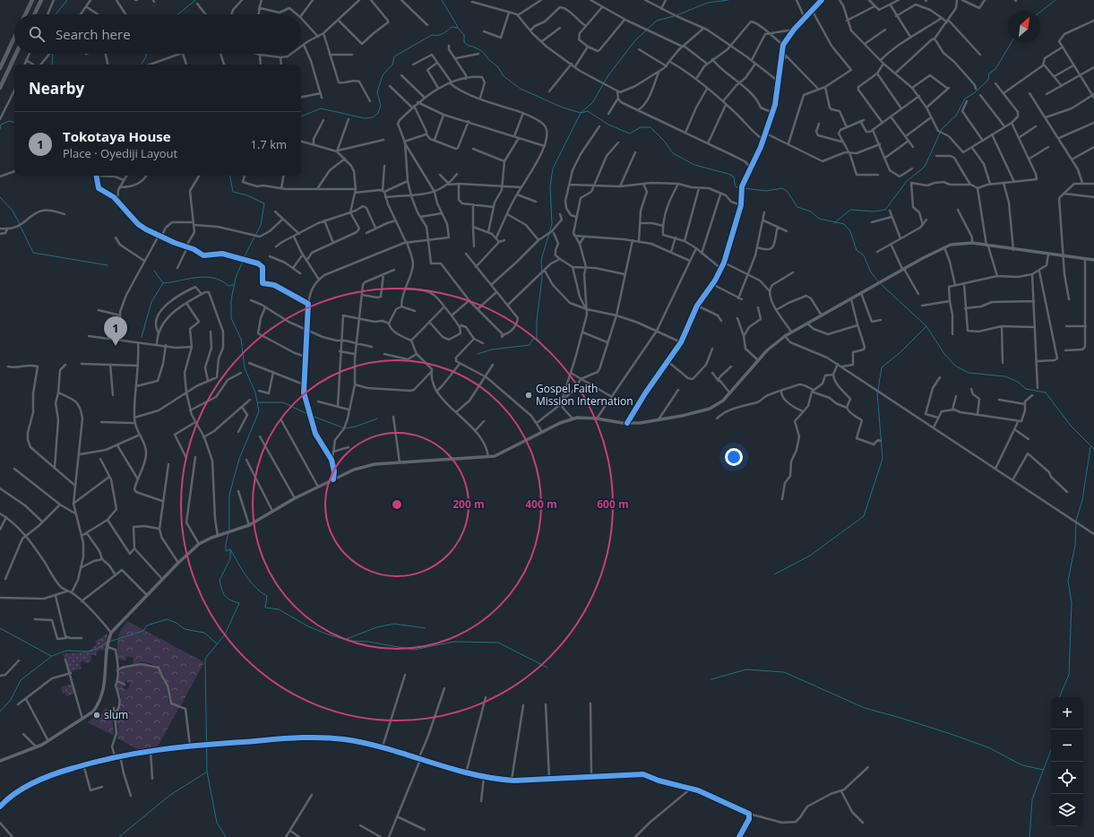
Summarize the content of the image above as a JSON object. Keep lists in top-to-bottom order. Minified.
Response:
{"places":["Gospel Faith Mission Internation","slum"],"north":"top right","page":{"search":"Search here","heading":"Nearby","list":[{"mark":"1","name":"Tokotaya House","note":"Place · Oyediji Layout","value":"1.7 km"}],"pins":"1","map_buttons":["+","−"]},"rings":["200 m","400 m","600 m"]}
